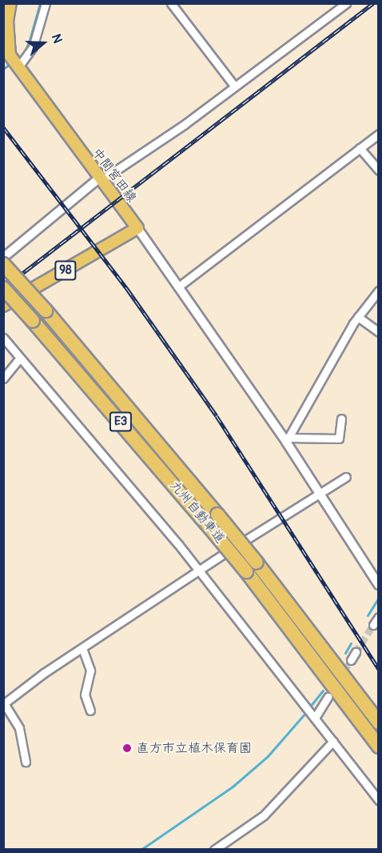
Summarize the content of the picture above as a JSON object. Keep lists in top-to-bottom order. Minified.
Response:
{"streets":{"highway":["E3","九州自動車道"],"main road":["中間宮田線","98"]},"crossings":[["中間宮田線","98"]],"places":["直方市立植木保育園"],"north":"right"}
